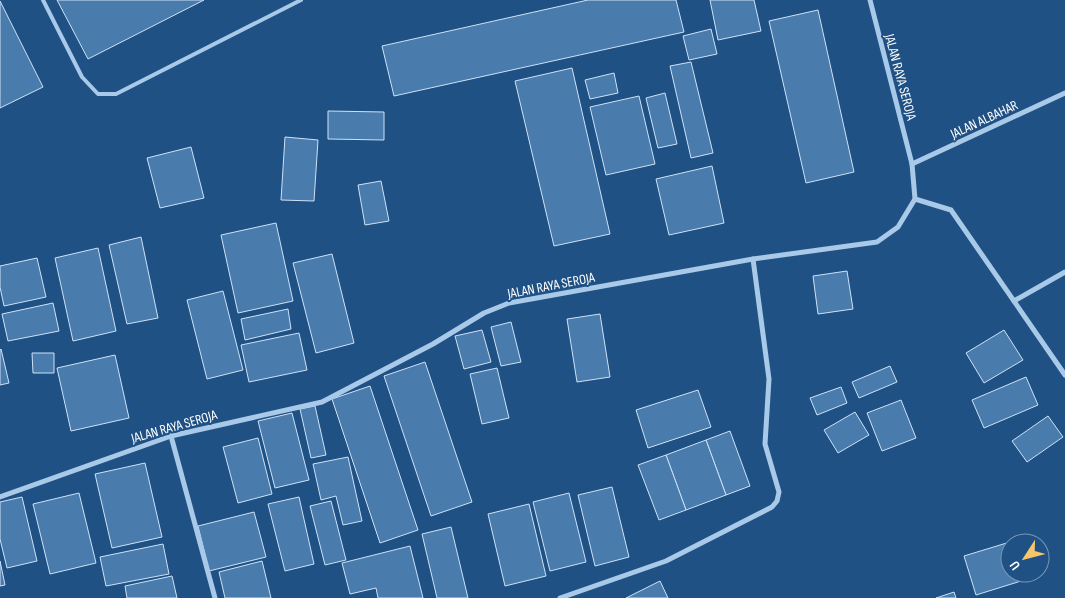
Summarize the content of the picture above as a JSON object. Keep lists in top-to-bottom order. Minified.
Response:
{"streets":{"street":["JALAN RAYA SEROJA","JALAN ALBAHAR"]},"crossings":[["JALAN RAYA SEROJA","JALAN ALBAHAR"]],"north":"bottom left"}
